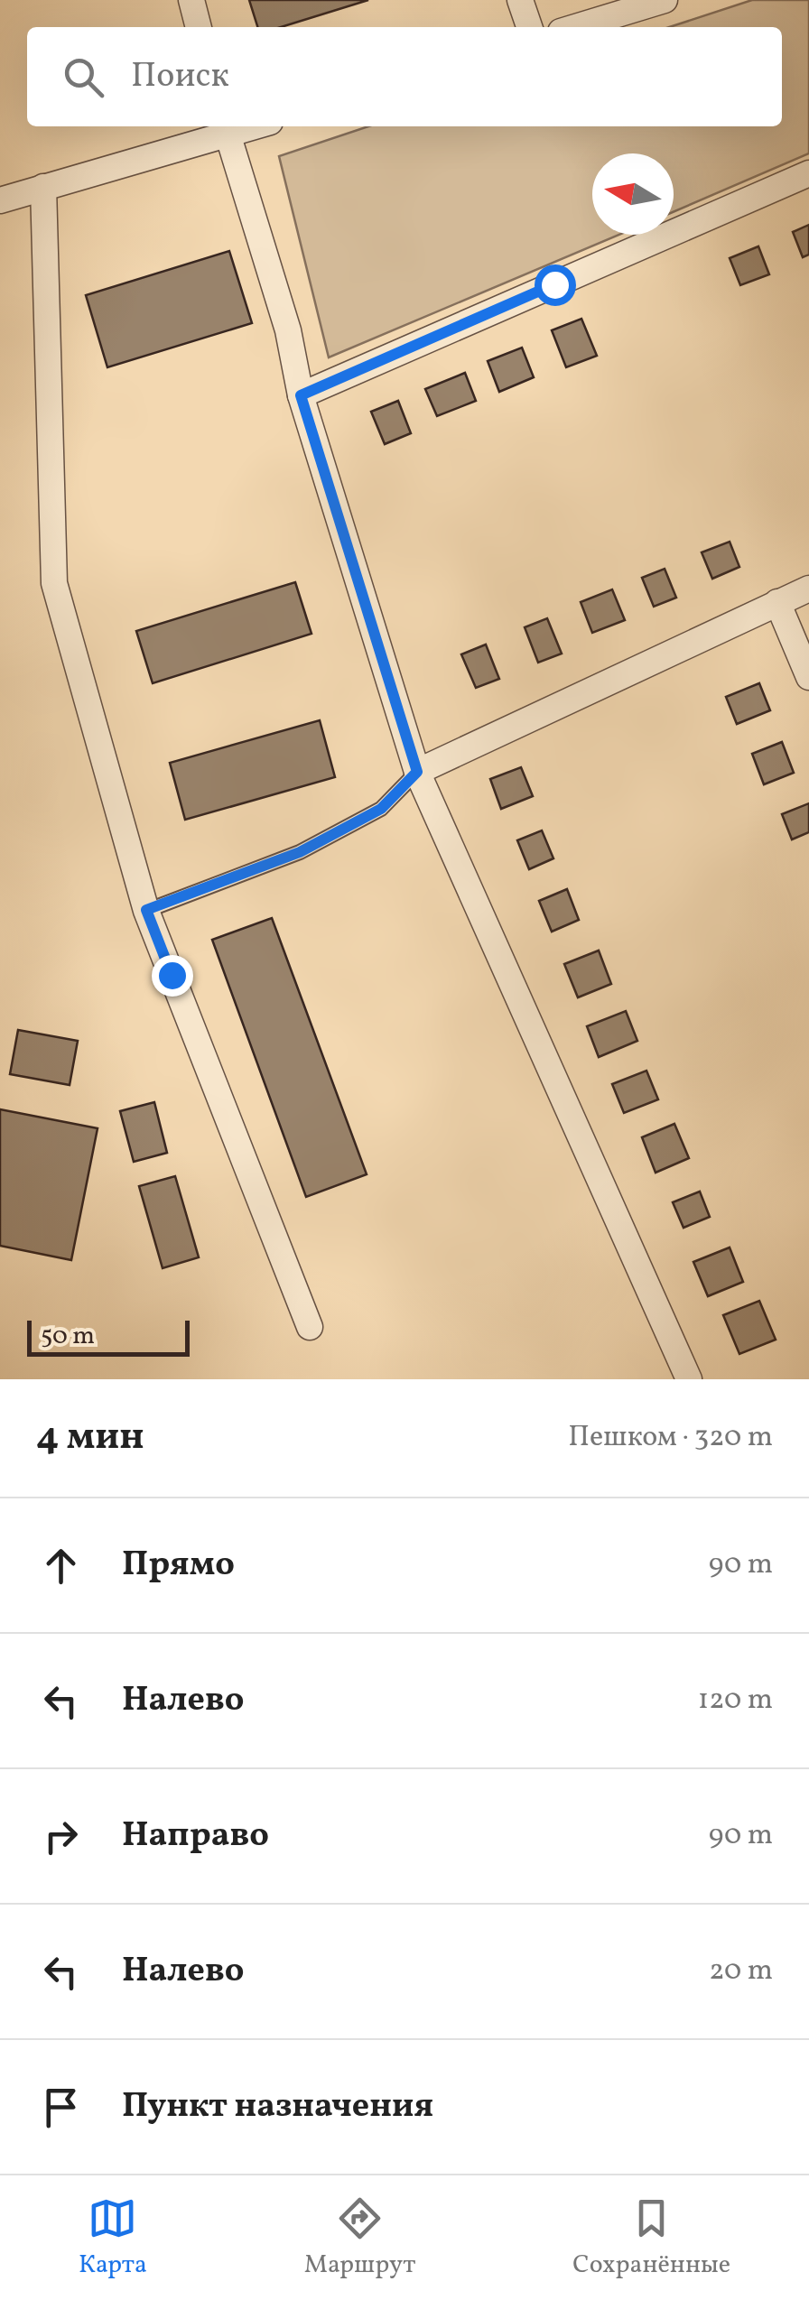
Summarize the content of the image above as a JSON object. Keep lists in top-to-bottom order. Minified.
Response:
{"scale_bar":"50 m","north":"left","page":{"search":"Поиск","scale":"50 m","heading":["4 мин","Пешком · 320 m"],"list":[["Прямо","90 m"],["Налево","120 m"],["Направо","90 m"],["Налево","20 m"],"Пункт назначения"],"nav":["Карта","Маршрут","Сохранённые"]}}
